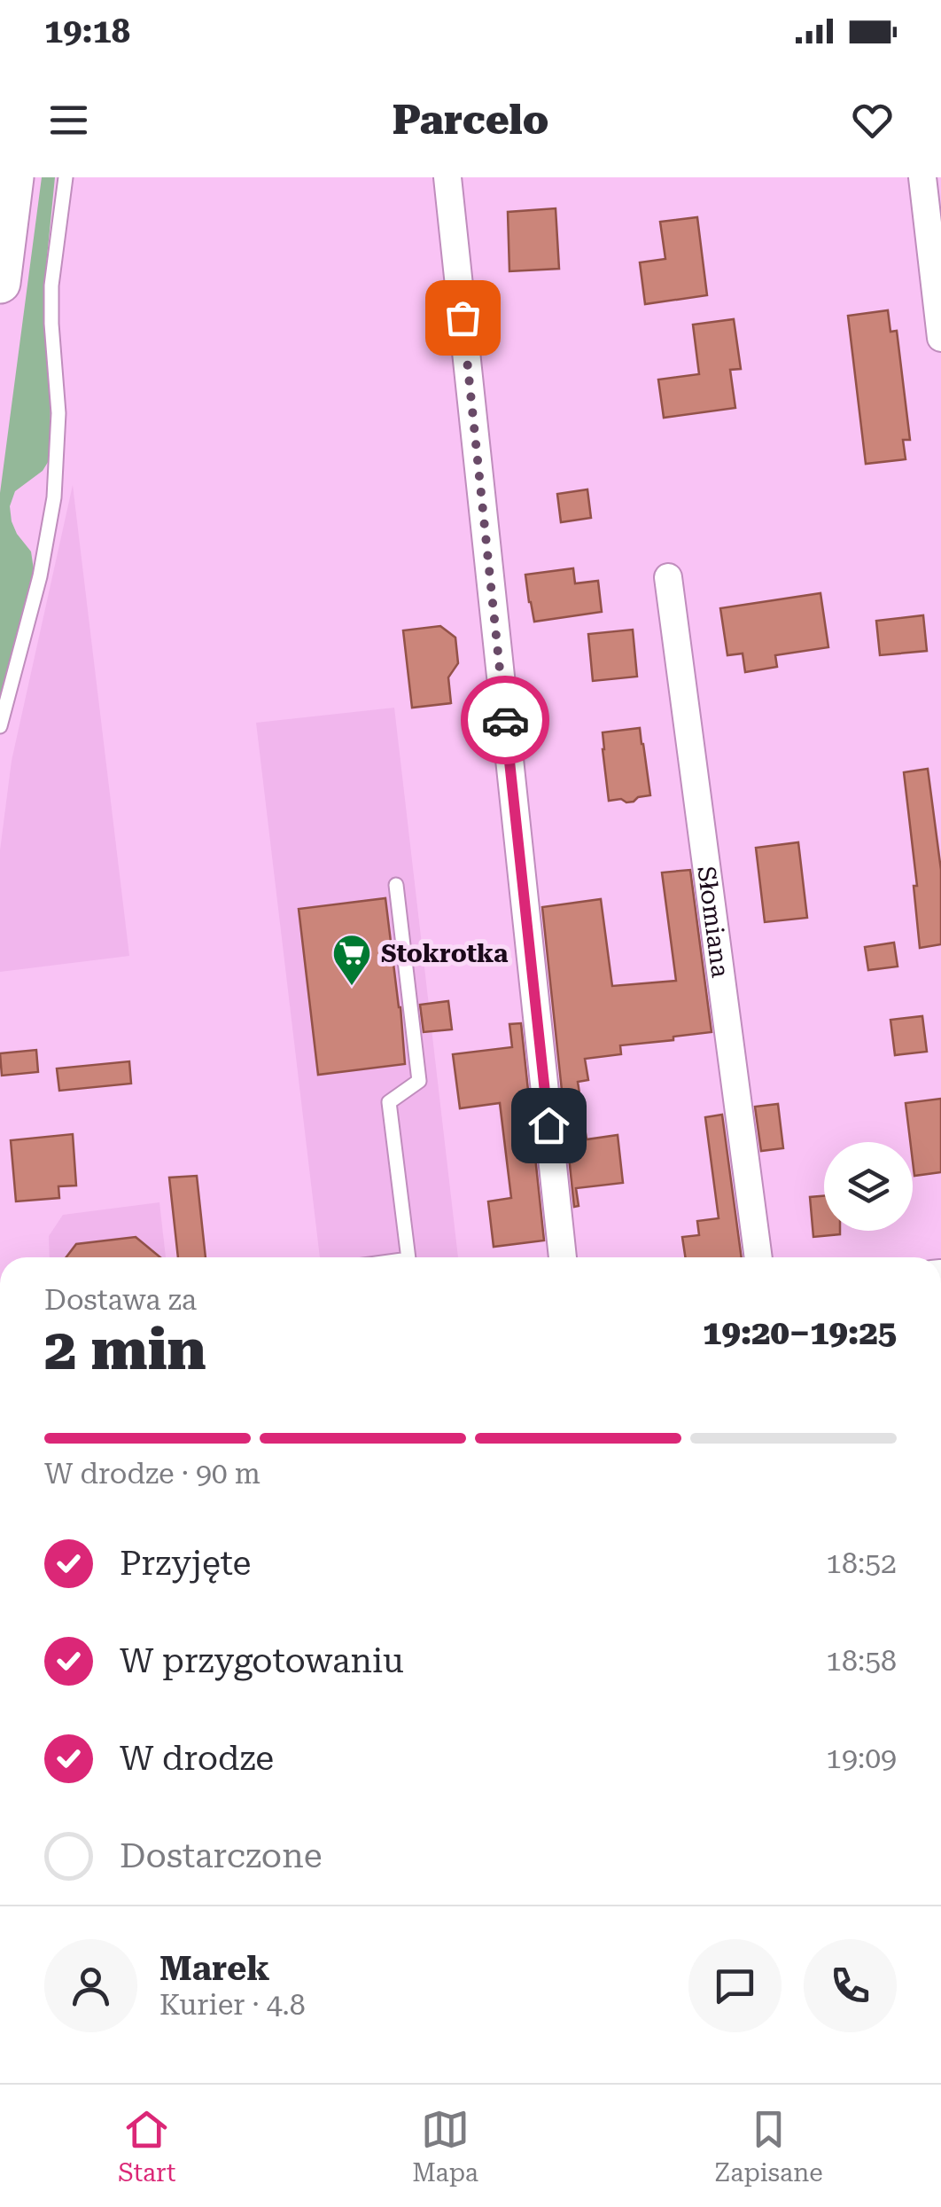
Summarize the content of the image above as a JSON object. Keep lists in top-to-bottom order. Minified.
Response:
{"streets":{"street":["Słomiana"]},"places":{"supermarket":["Stokrotka"]},"page":{"status":"19:18","header":"Parcelo","heading":["2 min","Dostawa za","19:20–19:25"],"panel":["Marek","Kurier · 4.8"],"bar":"W drodze · 90 m","list":[["Przyjęte","18:52"],["W przygotowaniu","18:58"],["W drodze","19:09"],"Dostarczone"],"tabs":["Start","Mapa","Zapisane"]}}
